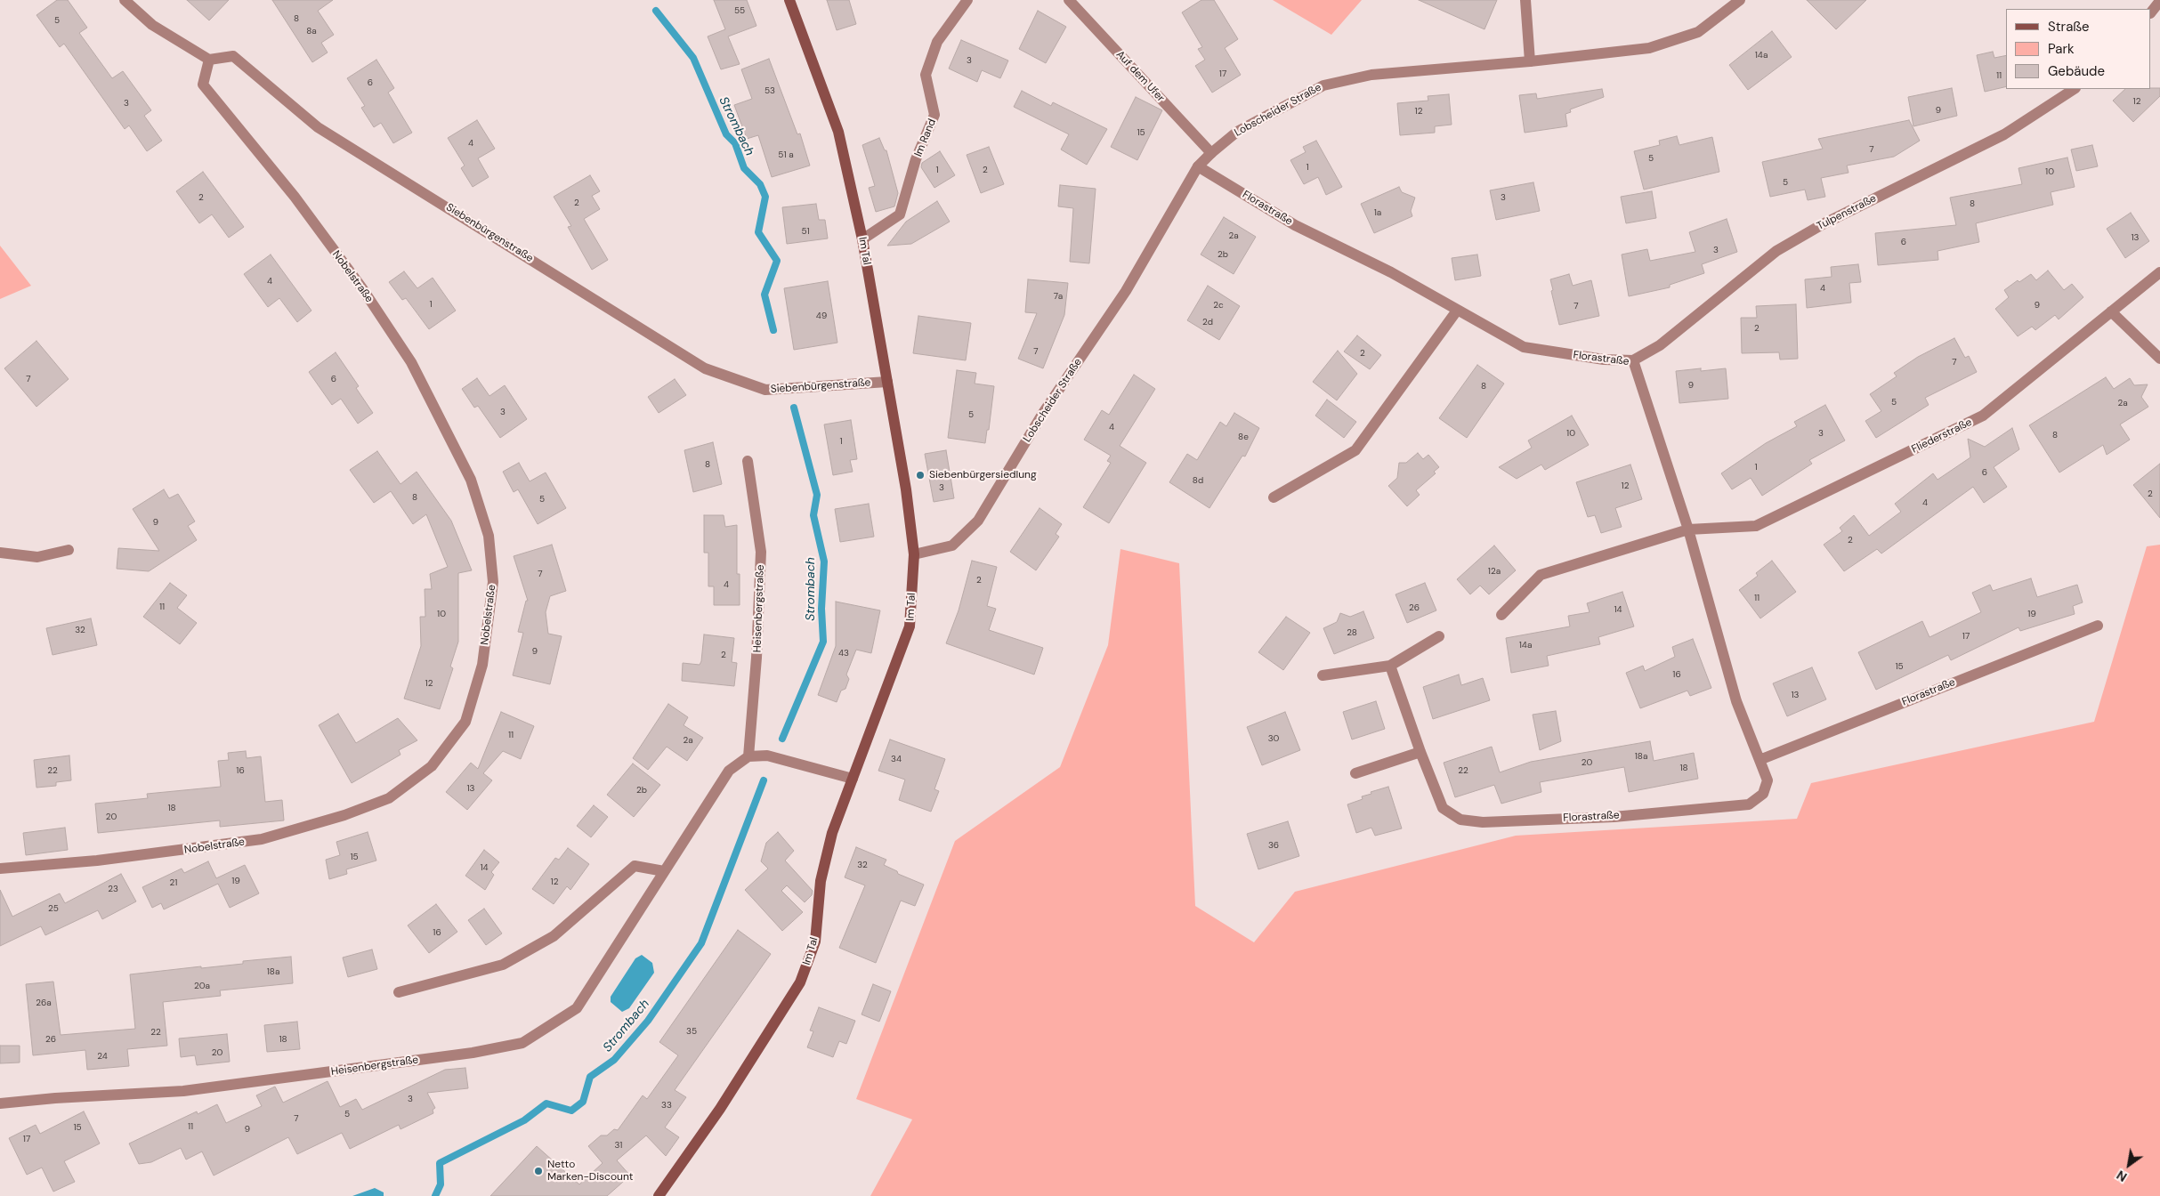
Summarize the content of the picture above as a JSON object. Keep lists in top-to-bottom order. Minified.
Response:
{"streets":{"main road":["Im Tal"],"street":["Auf dem Ufer","Lobscheider Straße","Im Rand","Florastraße","Tulpenstraße","Siebenbürgenstraße","Nobelstraße","Fliederstraße","Heisenbergstraße"]},"crossings":[["Auf dem Ufer","Lobscheider Straße"],["Lobscheider Straße","Florastraße"],["Lobscheider Straße","Im Tal"],["Im Rand","Im Tal"],["Florastraße","Tulpenstraße"],["Florastraße","Fliederstraße"],["Siebenbürgenstraße","Im Tal"],["Siebenbürgenstraße","Nobelstraße"]],"water":["Strombach"],"places":["Siebenbürgersiedlung","Netto Marken-Discount"],"house_numbers":["55","8","5","8a","14a","3","17","11","6","53","12","3","9","12","15","4","7","51 a","5","1","1","2","10","5","2","3","2","8","1a","51","2a","13","6","3","2b","4","4","7a","1","2c","9","7","49","2d","2","7","2","7","7","6","9","8","5","2a","3","5","4","10","3","8","8e","1","8","1","6","8d","12","3","2","8","5","4","9","2","12a","7","2","4","11","11","26","14","10","19","32","28","17","14a","9","43","2","15","16","12","13","11","30","2a","18a","34","20","18","22","16","22","13","2b","18","20","36","15","32","14","19","12","21","23","25","16","18a","20a","26a","35","22","26","18","20","24","3","33","5","7","11","15","9","17","31"],"legend":["Straße","Park","Gebäude"],"north":"bottom left"}
